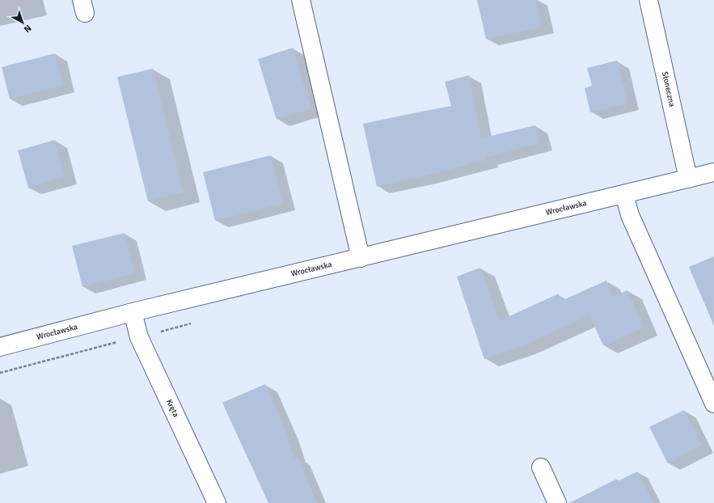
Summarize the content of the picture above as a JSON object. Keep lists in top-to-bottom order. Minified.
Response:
{"streets":{"street":["Słoneczna","Wrocławska","Kręta"]},"crossings":[["Słoneczna","Wrocławska"],["Wrocławska","Kręta"]],"north":"bottom right"}
